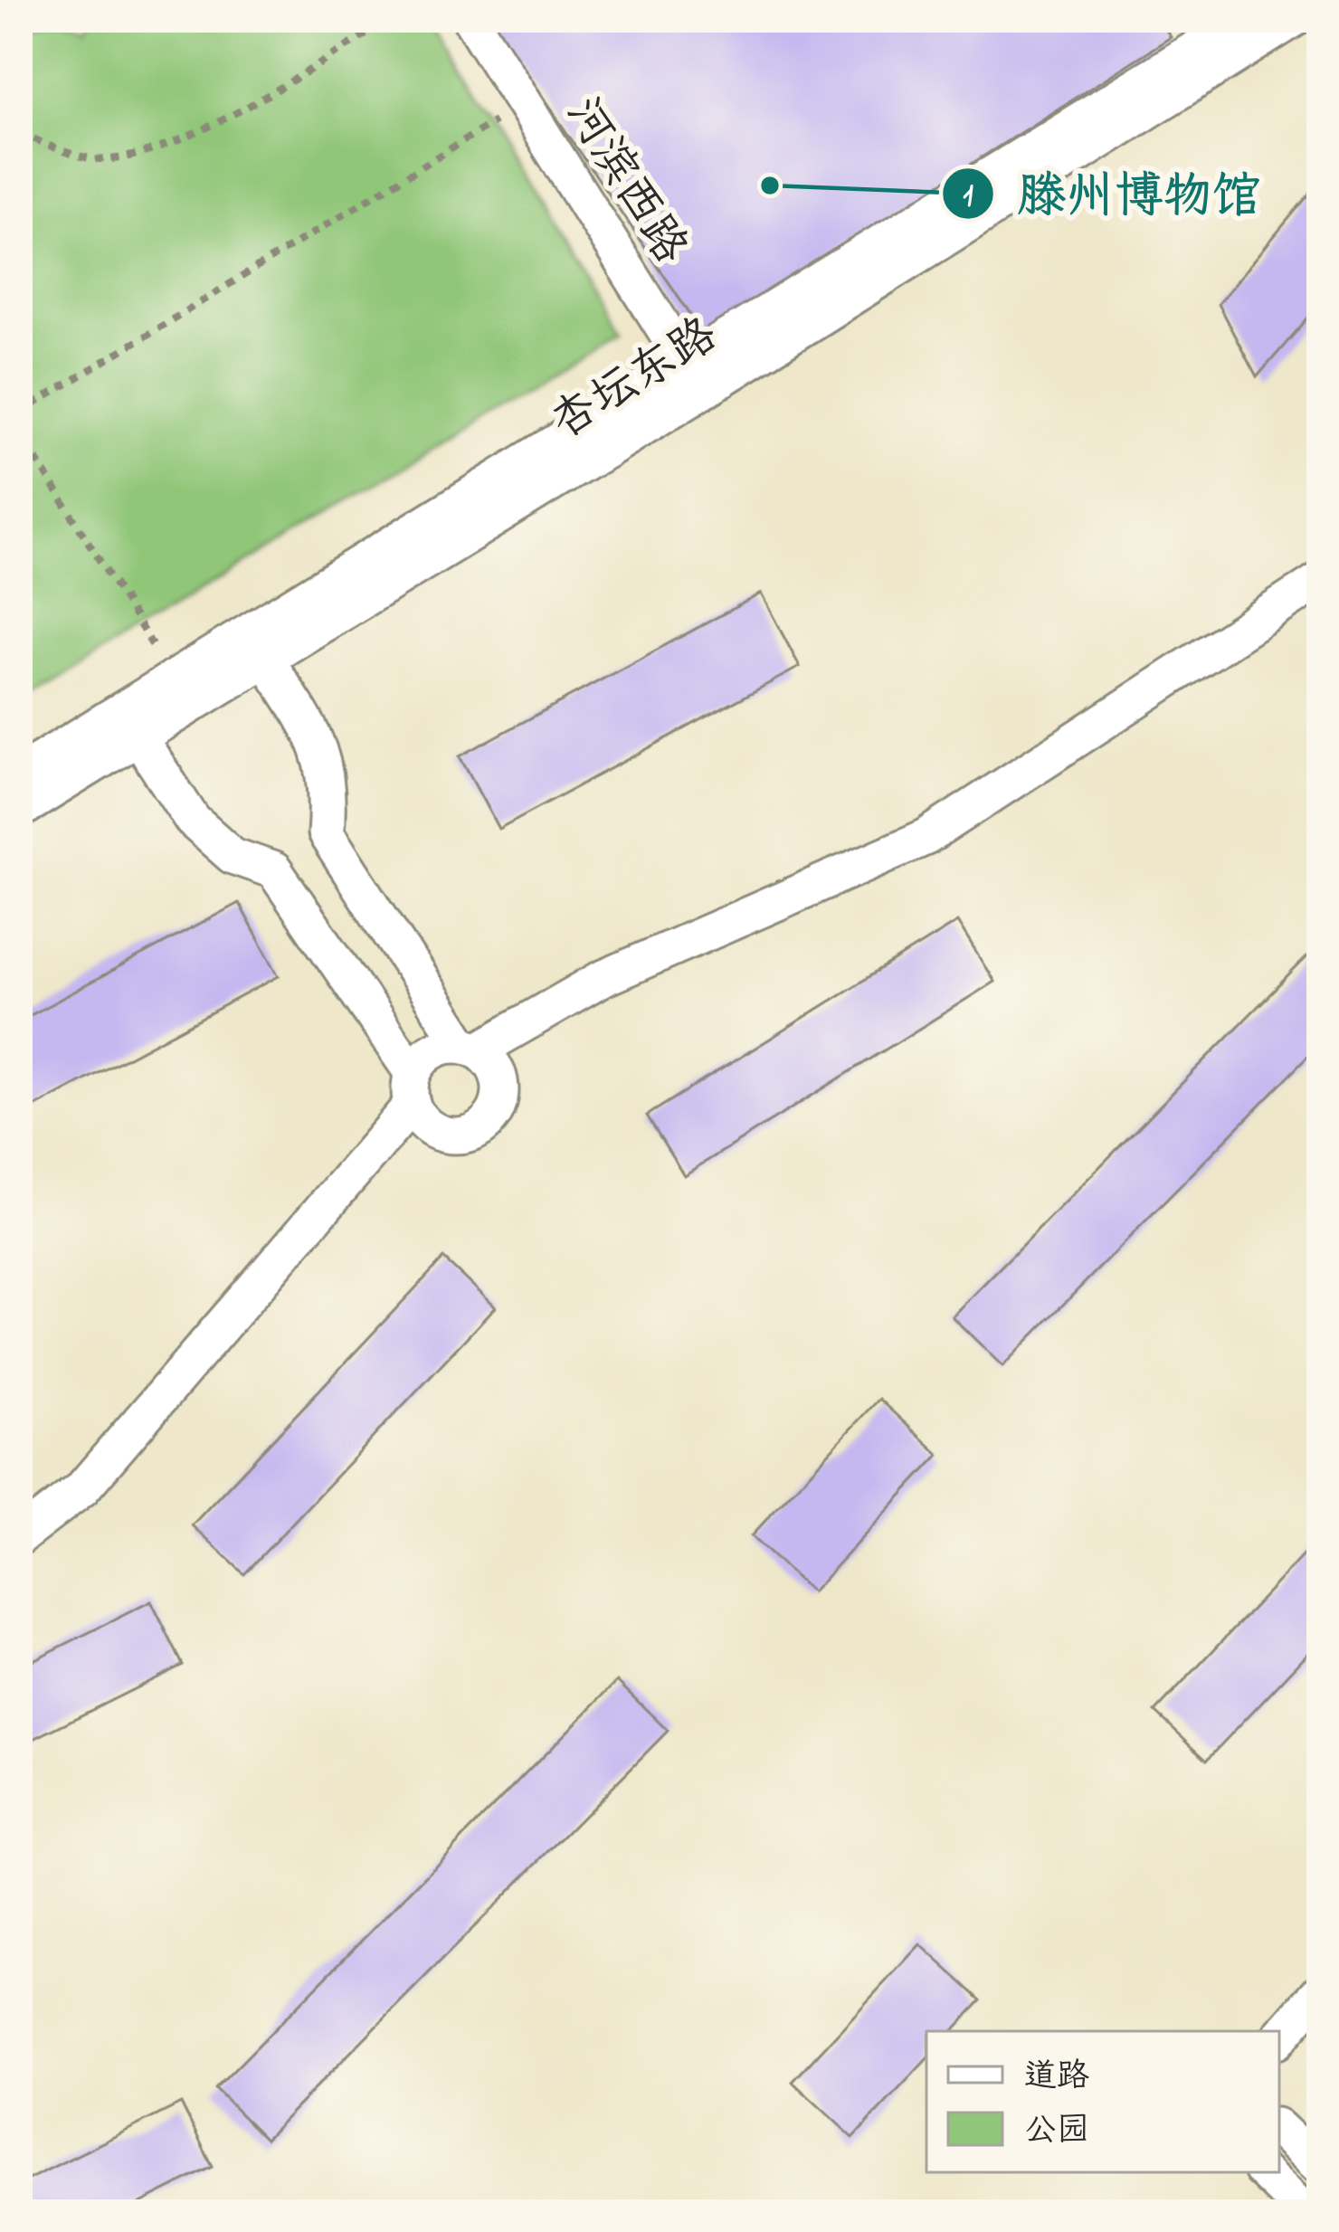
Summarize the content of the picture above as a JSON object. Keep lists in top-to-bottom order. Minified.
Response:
{"streets":{"street":["河滨西路","杏坛东路"]},"crossings":[["河滨西路","杏坛东路"]],"places":["滕州博物馆"],"legend":["道路","公园"]}
